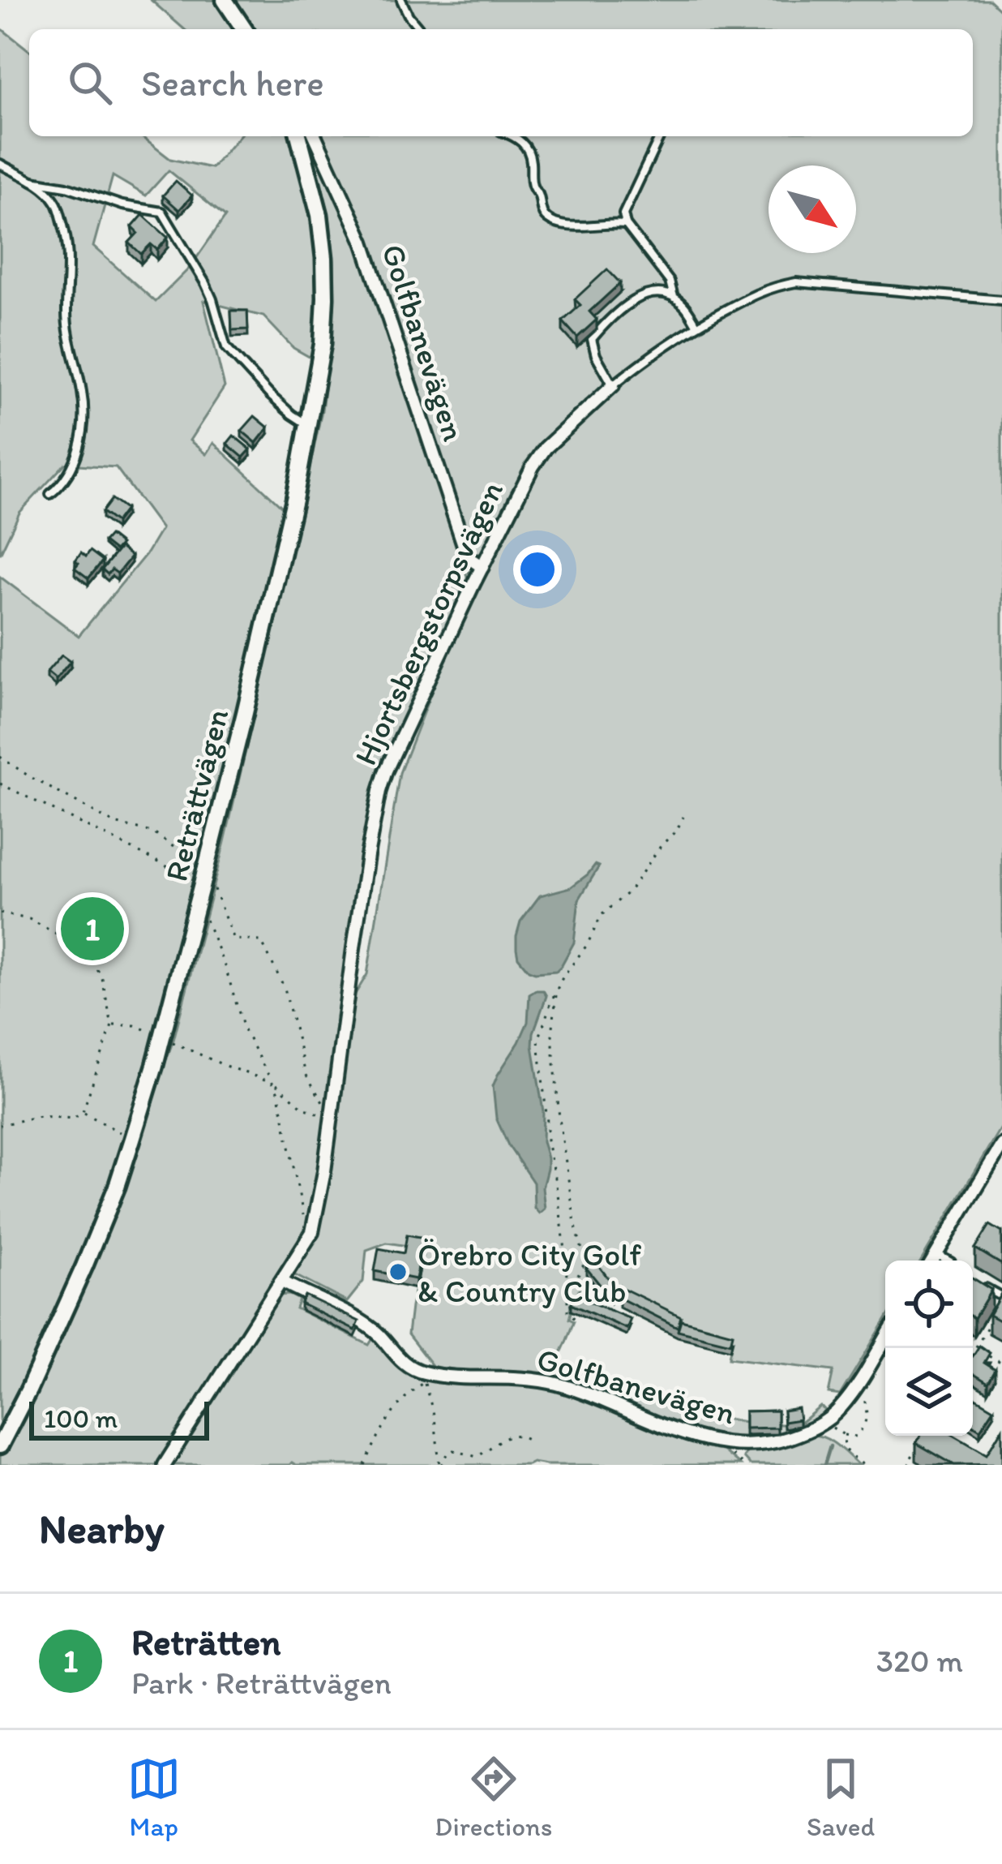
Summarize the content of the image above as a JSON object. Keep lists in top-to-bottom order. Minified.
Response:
{"streets":{"street":["Golfbanevägen","Hjortsbergstorpsvägen","Reträttvägen"]},"crossings":[["Golfbanevägen","Hjortsbergstorpsvägen"]],"places":["Örebro City Golf & Country Club"],"scale_bar":"100 m","north":"bottom right","page":{"search":"Search here","pins":"1","scale":"100 m","heading":"Nearby","list":[{"mark":"1","name":"Reträtten","note":"Park · Reträttvägen","value":"320 m"}],"nav":["Map","Directions","Saved"]}}
